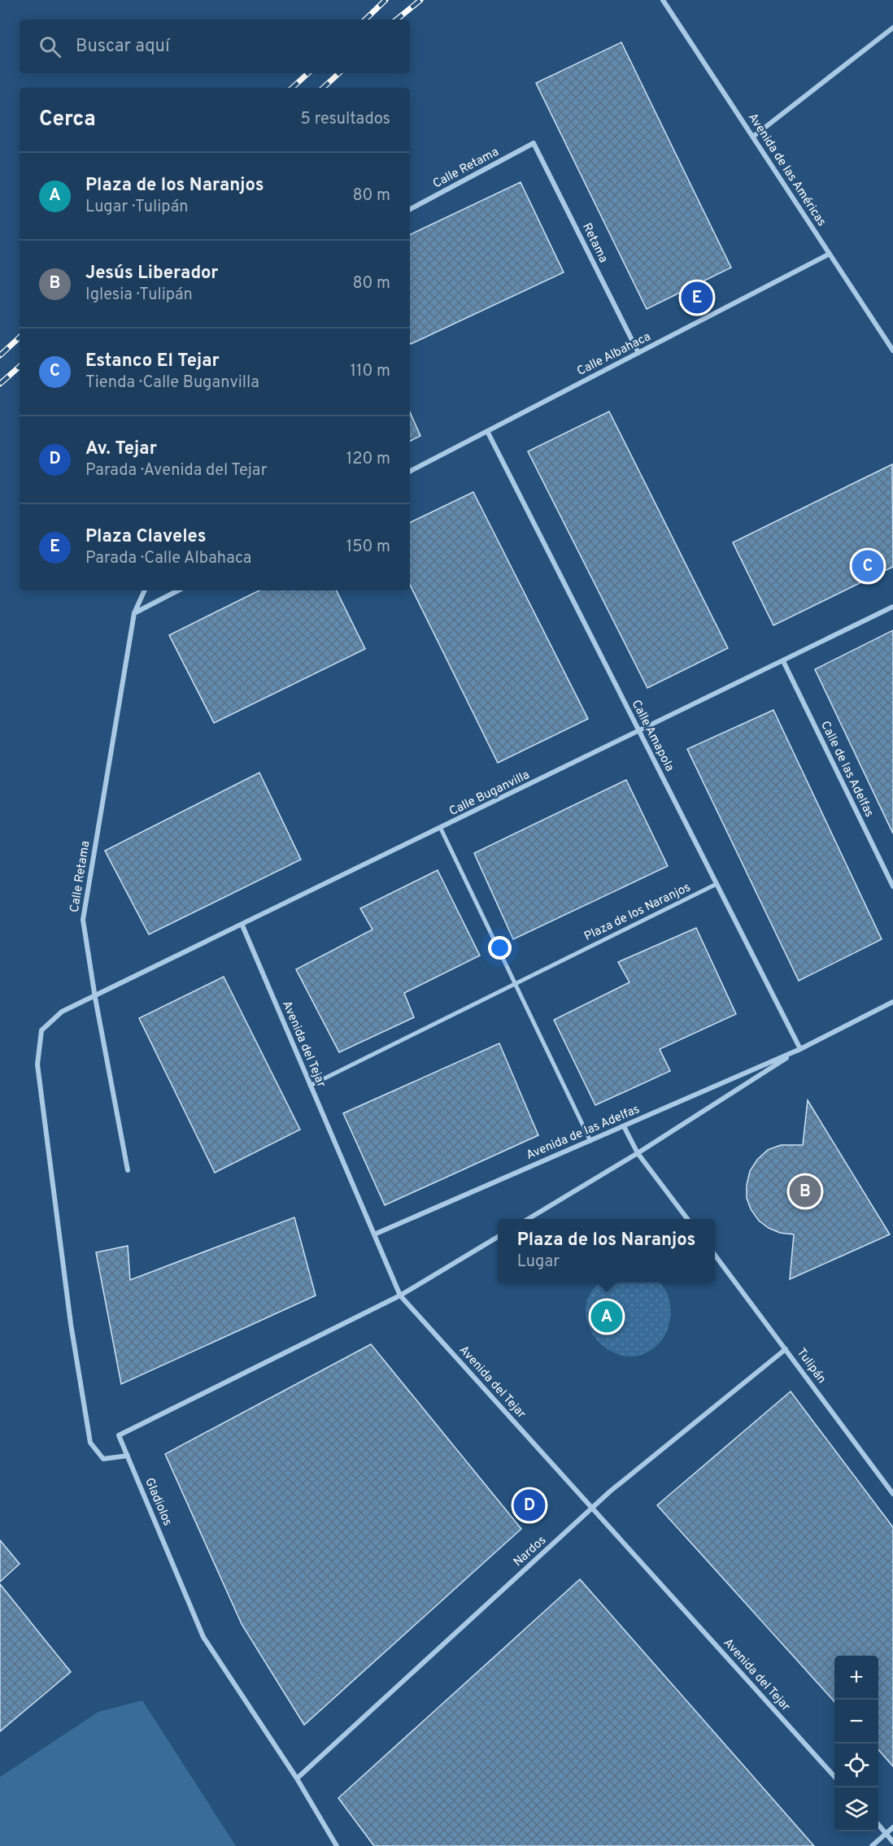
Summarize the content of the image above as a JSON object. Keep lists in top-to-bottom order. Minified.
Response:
{"streets":{"street":["Calle Retama","Avenida de las Américas","Retama","Calle Albahaca","Calle Amapola","Calle de las Adelfas","Calle Buganvilla","Plaza de los Naranjos","Avenida del Tejar","Avenida de las Adelfas","Tulipán","Gladiolos","Nardos"]},"crossings":[["Calle Retama","Retama"],["Calle Retama","Calle Buganvilla"],["Avenida de las Américas","Calle Albahaca"],["Retama","Calle Albahaca"],["Calle Albahaca","Calle Amapola"],["Calle Amapola","Calle Buganvilla"],["Calle Amapola","Plaza de los Naranjos"],["Calle Amapola","Avenida de las Adelfas"],["Calle de las Adelfas","Calle Buganvilla"],["Calle Buganvilla","Avenida del Tejar"],["Calle Buganvilla","Gladiolos"],["Plaza de los Naranjos","Avenida del Tejar"],["Avenida del Tejar","Avenida de las Adelfas"],["Avenida del Tejar","Gladiolos"],["Avenida del Tejar","Nardos"],["Tulipán","Nardos"],["Gladiolos","Nardos"]],"page":{"search":"Buscar aquí","heading":["Cerca","5 resultados"],"list":[{"mark":"A","name":"Plaza de los Naranjos","note":"Lugar · Tulipán","value":"80 m"},{"mark":"B","name":"Jesús Liberador","note":"Iglesia · Tulipán","value":"80 m"},{"mark":"C","name":"Estanco El Tejar","note":"Tienda · Calle Buganvilla","value":"110 m"},{"mark":"D","name":"Av. Tejar","note":"Parada · Avenida del Tejar","value":"120 m"},{"mark":"E","name":"Plaza Claveles","note":"Parada · Calle Albahaca","value":"150 m"}],"pins":["E","C","B","A","D"],"popup":["Plaza de los Naranjos","Lugar"],"map_buttons":["+","−"]}}
